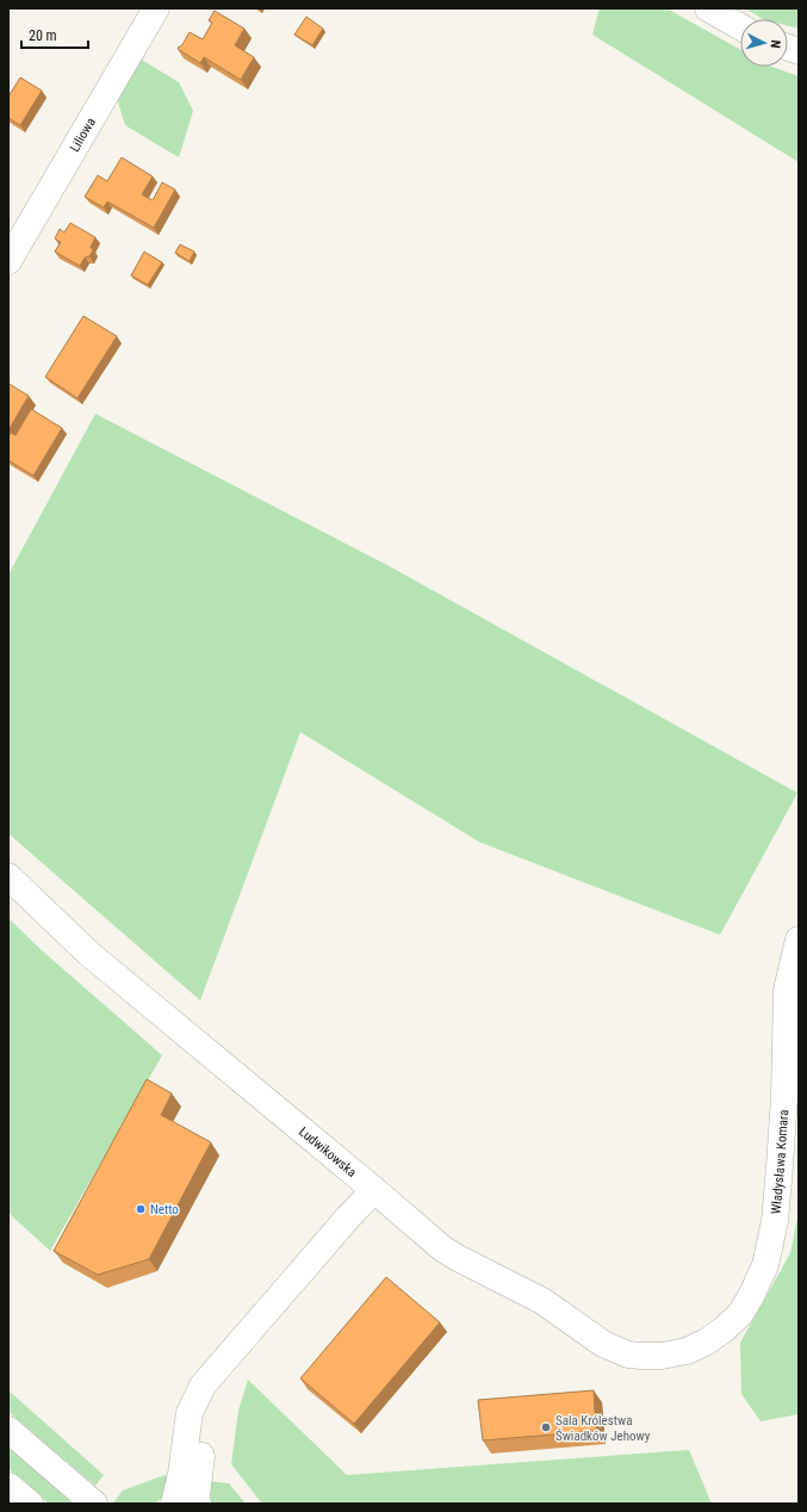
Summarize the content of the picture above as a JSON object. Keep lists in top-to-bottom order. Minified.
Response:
{"streets":{"street":["Liliowa","Ludwikowska","Władysława Komara"]},"crossings":[["Ludwikowska","Władysława Komara"]],"places":["Netto","Sala Królestwa Świadków Jehowy"],"scale_bar":"20 m","north":"right"}
